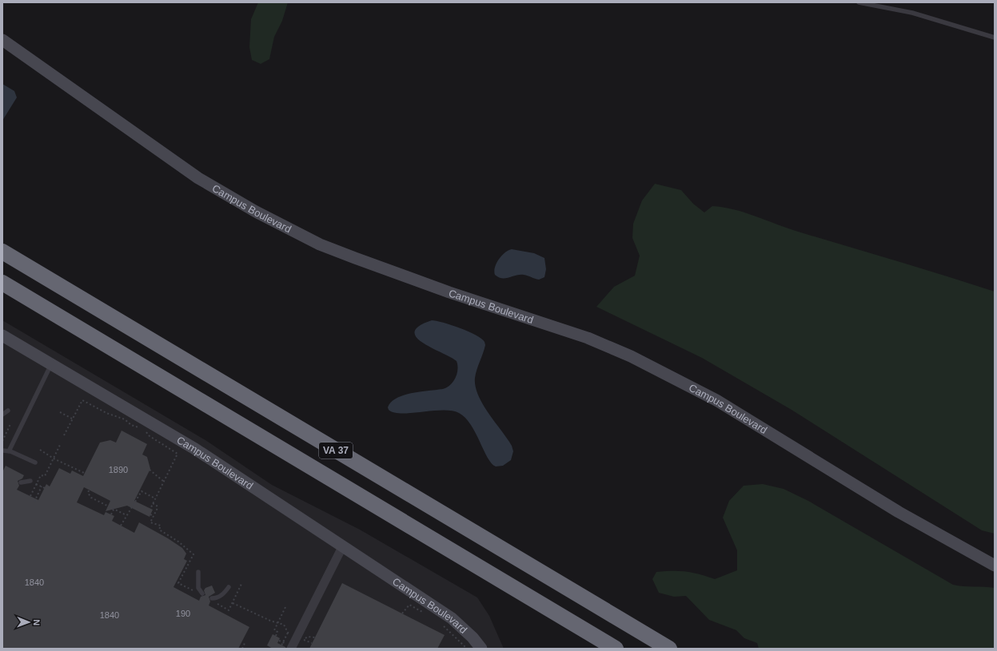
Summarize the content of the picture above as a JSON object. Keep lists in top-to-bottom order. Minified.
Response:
{"streets":{"highway":["VA 37"],"street":["Campus Boulevard"]},"house_numbers":["1890","1840","190","1840"],"north":"right"}
